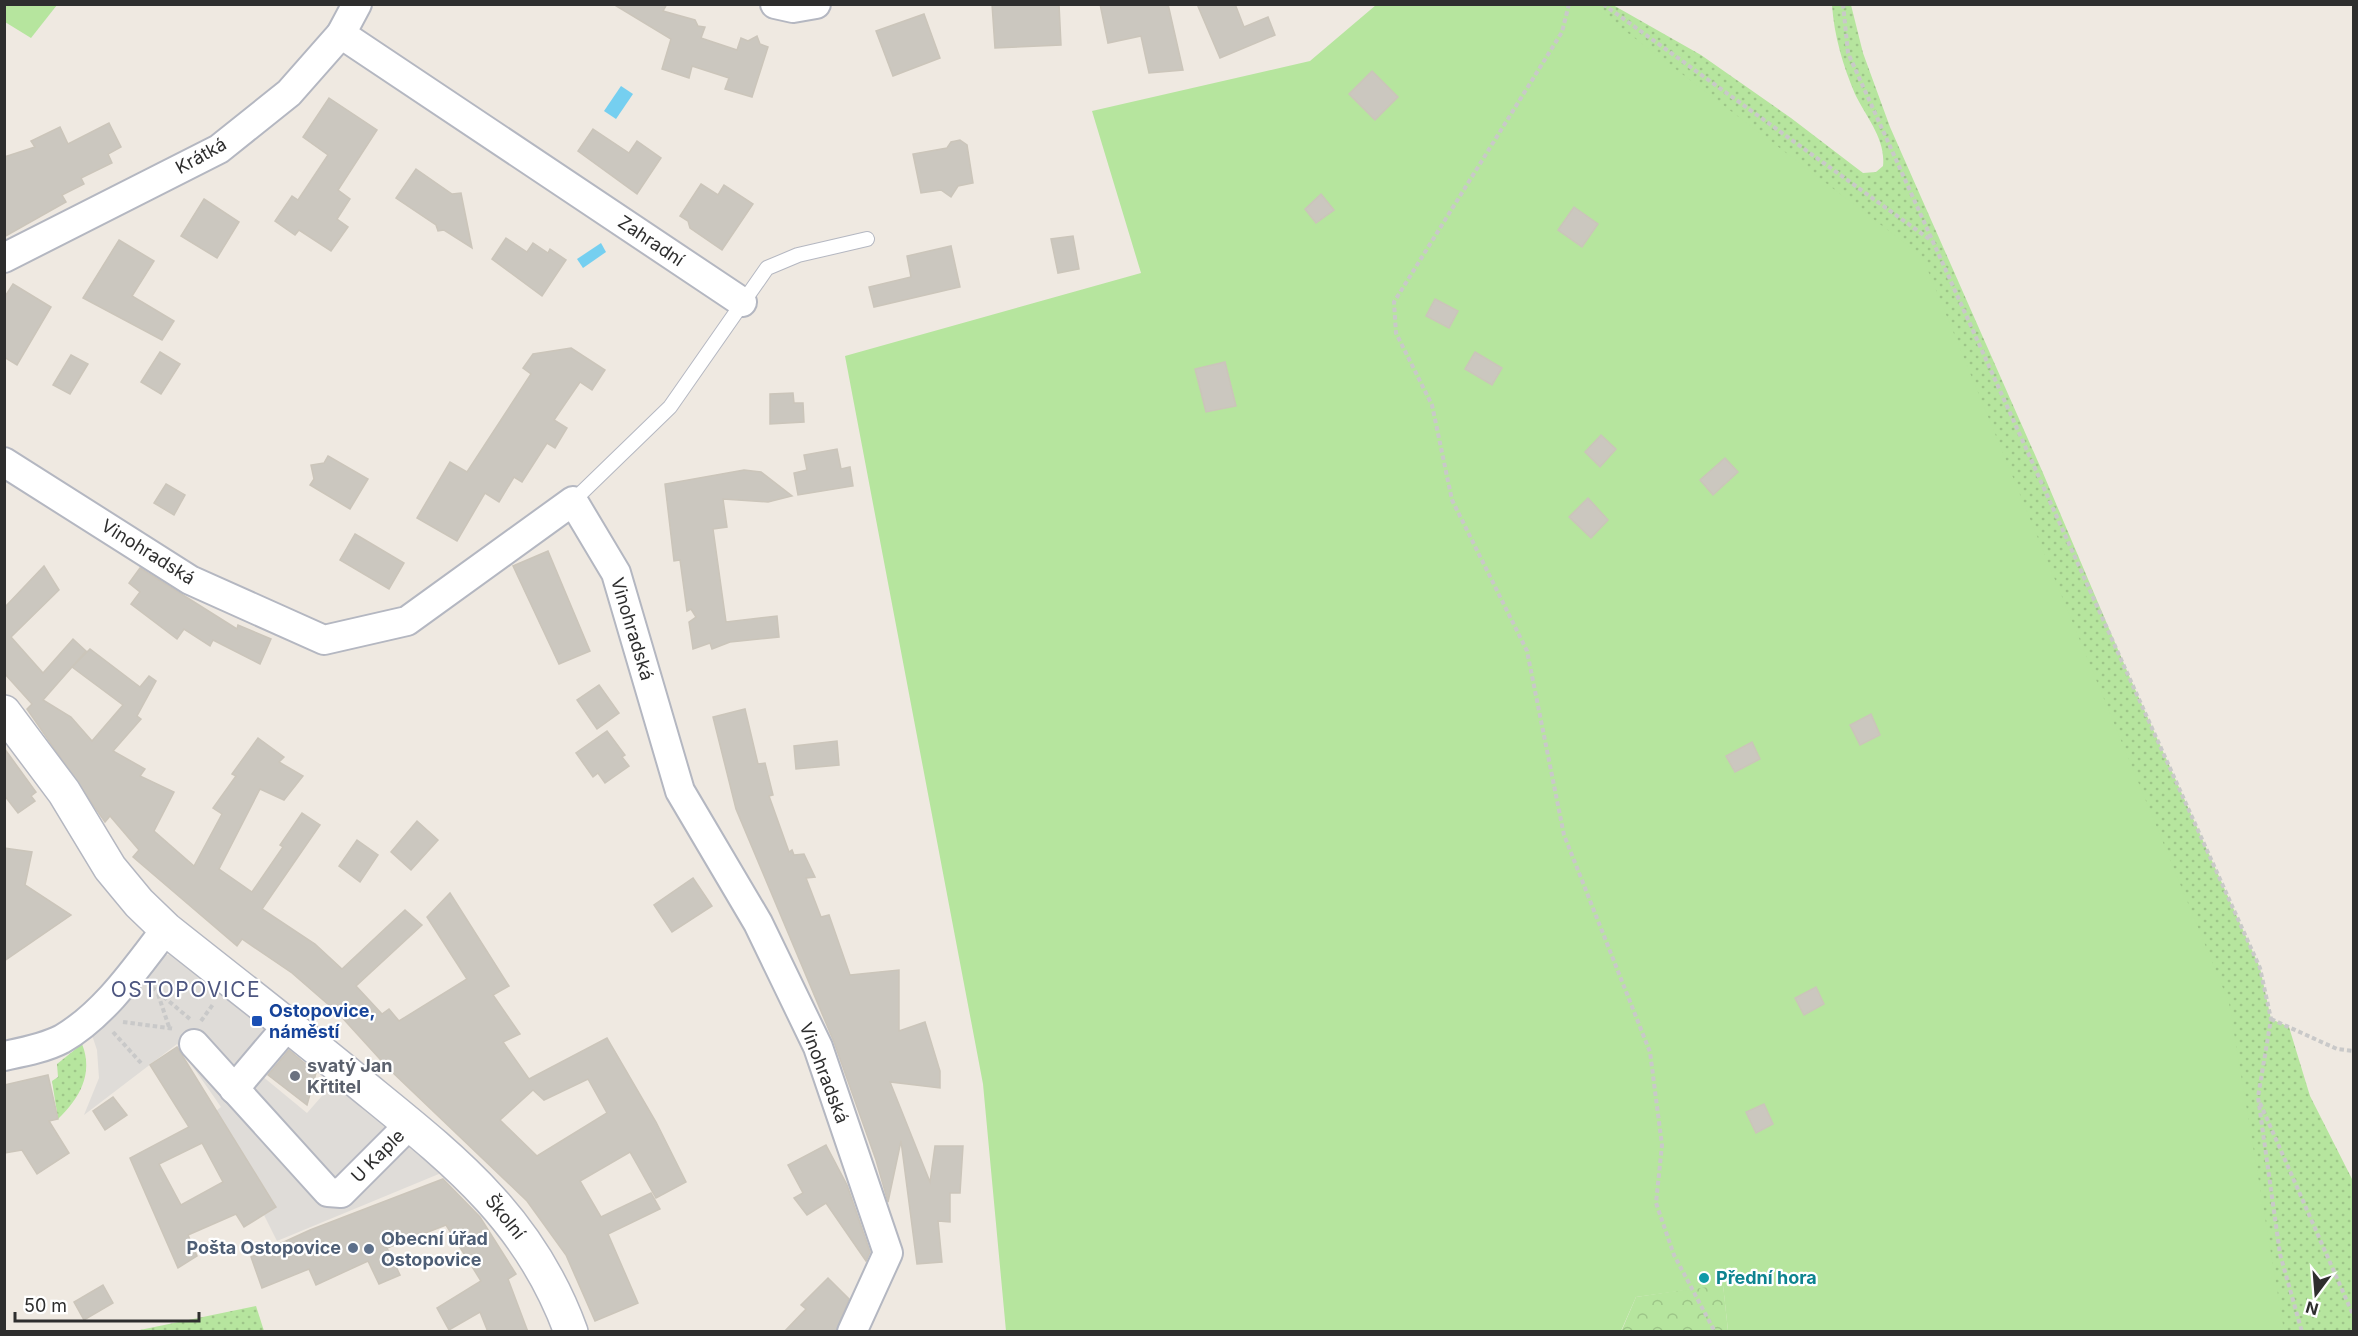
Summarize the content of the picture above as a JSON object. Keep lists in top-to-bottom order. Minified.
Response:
{"streets":{"street":["Krátká","Zahradní","Vinohradská","U Kaple","Školní"]},"crossings":[["Krátká","Zahradní"],["U Kaple","Školní"]],"districts":["OSTOPOVICE"],"places":{"transit":["Ostopovice, náměstí"],"other":["svatý Jan Křtitel","Pošta Ostopovice","Obecní úřad Ostopovice","Přední hora"]},"scale_bar":"50 m","north":"bottom"}
